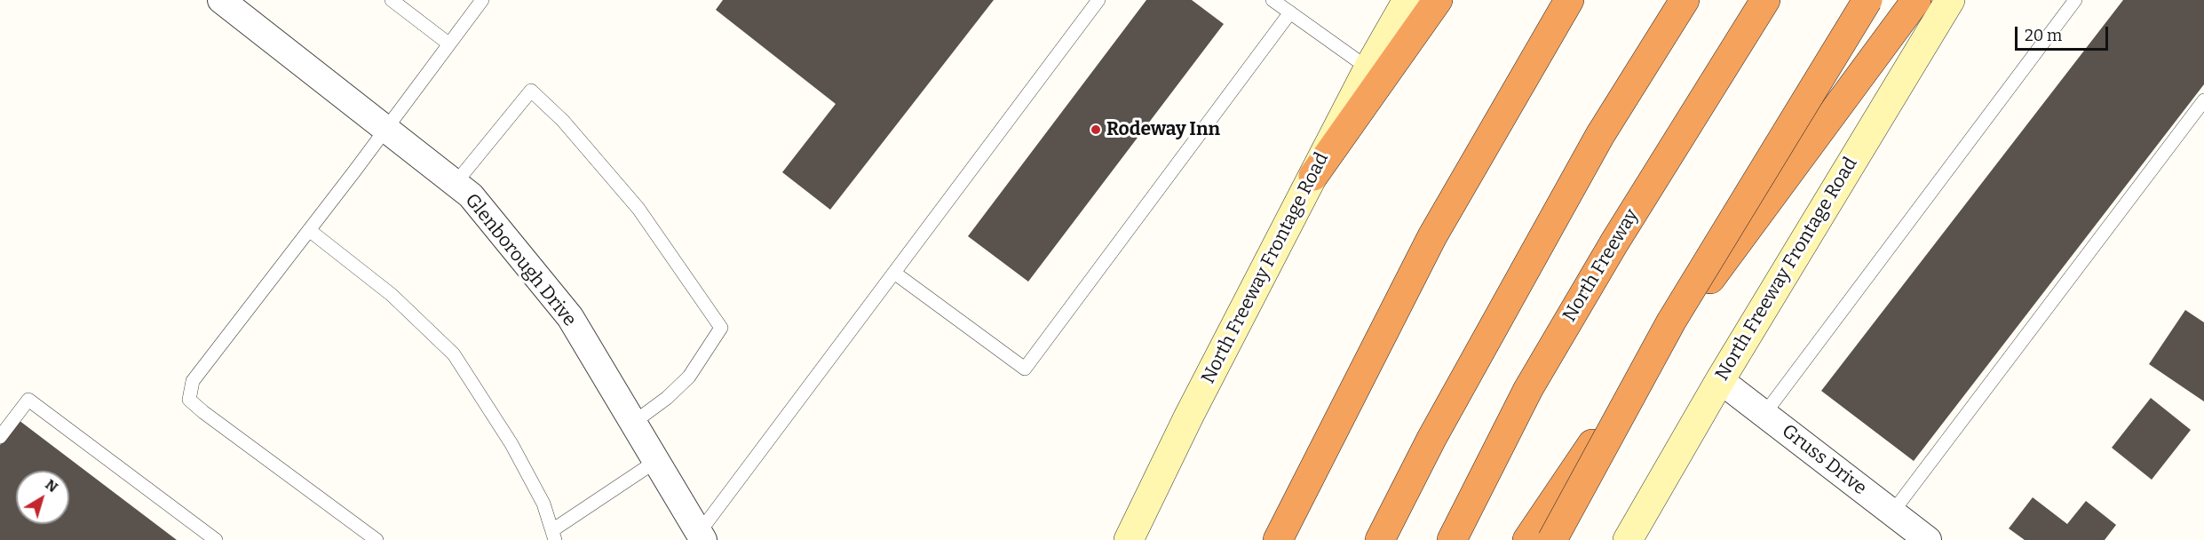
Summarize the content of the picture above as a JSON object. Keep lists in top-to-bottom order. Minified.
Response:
{"streets":{"highway":["North Freeway"],"main road":["North Freeway Frontage Road"],"street":["Glenborough Drive","Gruss Drive"]},"crossings":[["North Freeway Frontage Road","Gruss Drive"]],"places":["Rodeway Inn"],"scale_bar":"20 m","north":"top right"}
